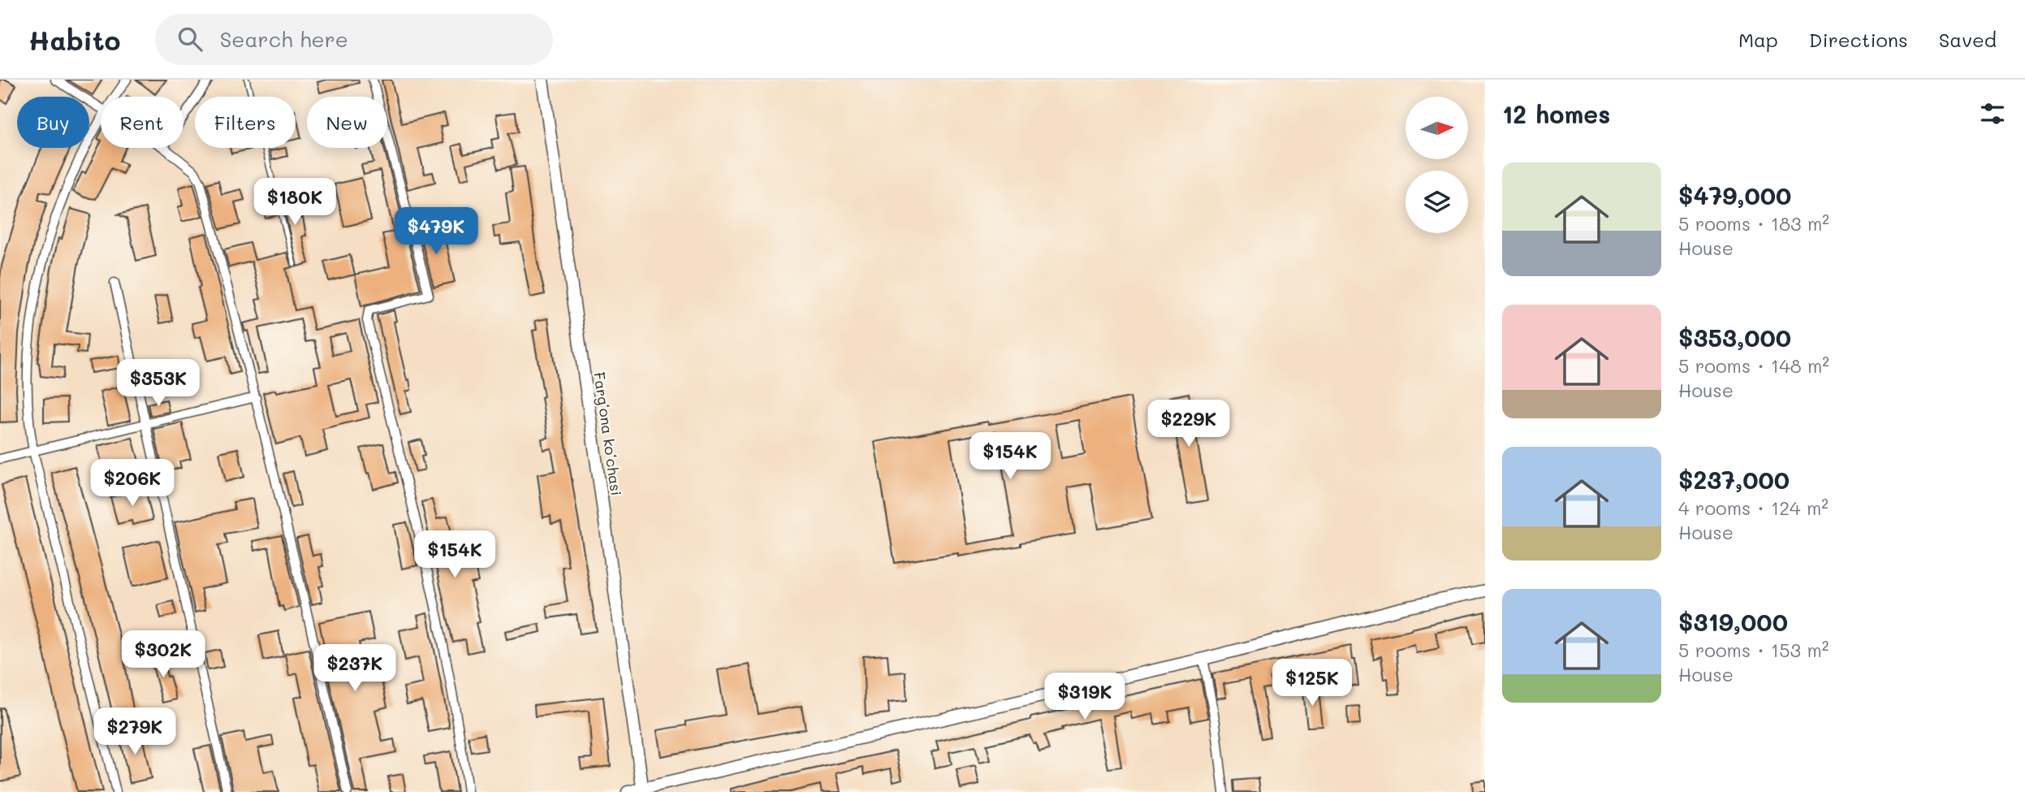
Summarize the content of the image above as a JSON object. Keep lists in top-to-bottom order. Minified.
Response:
{"streets":{"street":["Fargʻona koʻchasi"]},"north":"right","page":{"header":"Habito","search":"Search here","nav":["Map","Directions","Saved"],"heading":"12 homes","chip":["Buy","Rent","Filters","New"],"list":[{"name":"$479,000","note":"5 rooms · 183 m² · House"},{"name":"$353,000","note":"5 rooms · 148 m² · House"},{"name":"$237,000","note":"4 rooms · 124 m² · House"},{"name":"$319,000","note":"5 rooms · 153 m² · House"}],"price":["$180K","$479K","$353K","$229K","$154K","$206K","$154K","$302K","$237K","$125K","$319K","$279K"]}}
